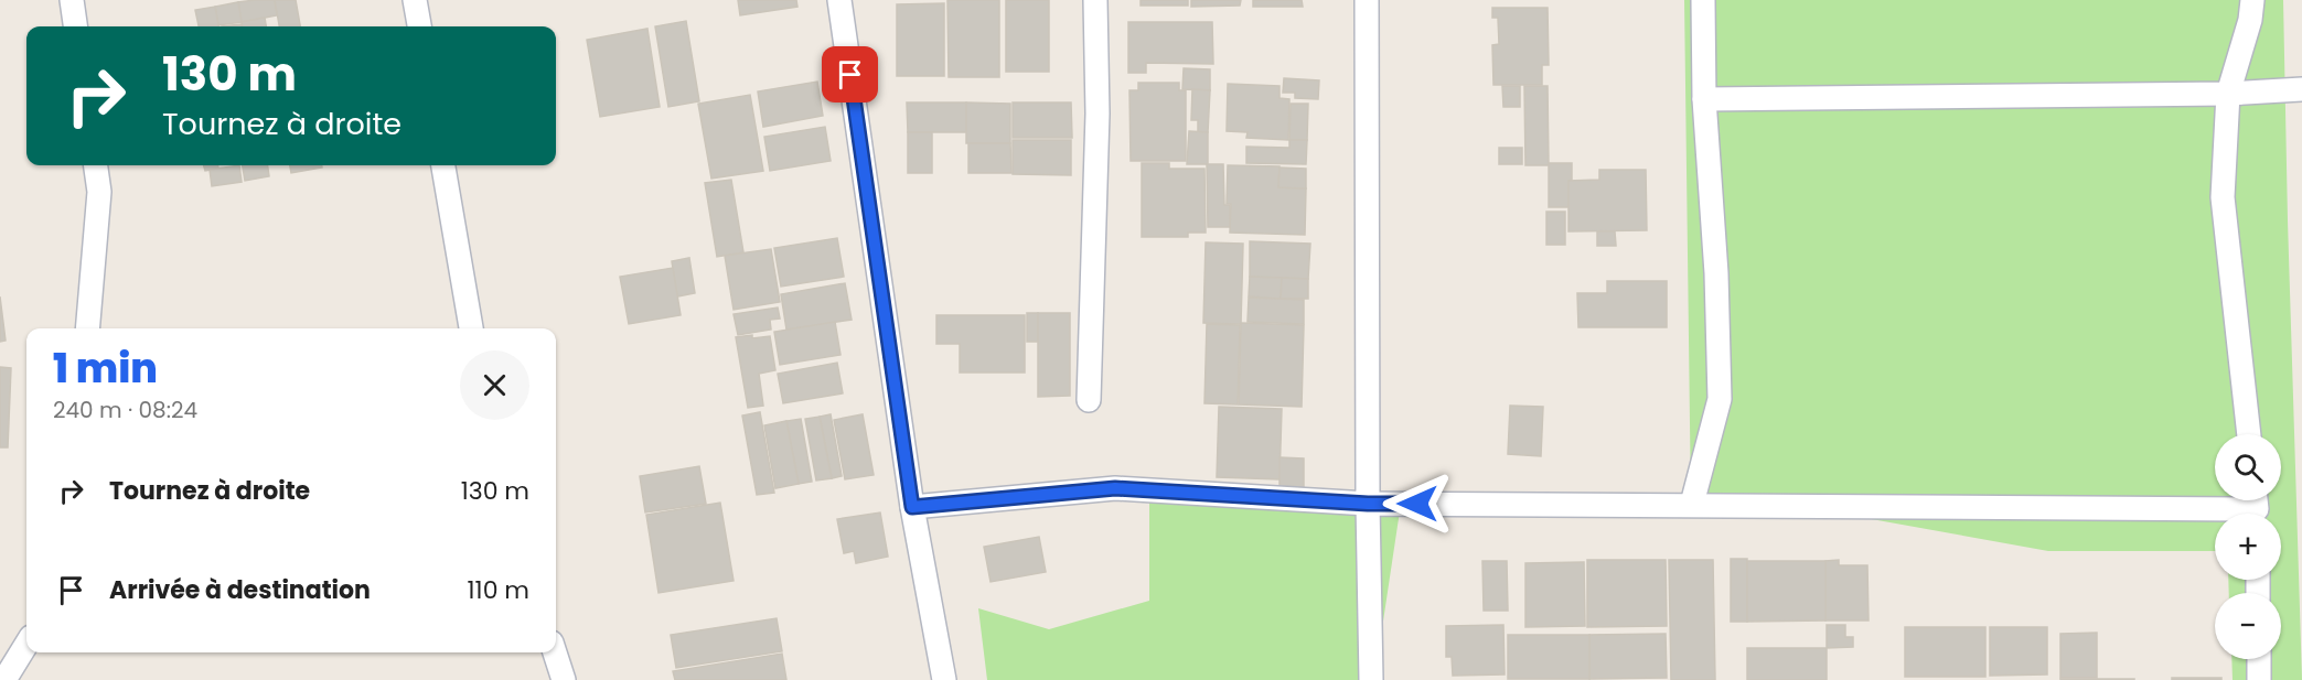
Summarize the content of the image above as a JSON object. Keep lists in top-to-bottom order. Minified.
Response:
{"page":{"turn":["130 m","Tournez à droite"],"heading":["1 min","240 m · 08:24"],"map_buttons":["+","−"],"list":[{"name":"Tournez à droite","value":"130 m"},{"name":"Arrivée à destination","value":"110 m"}]}}
